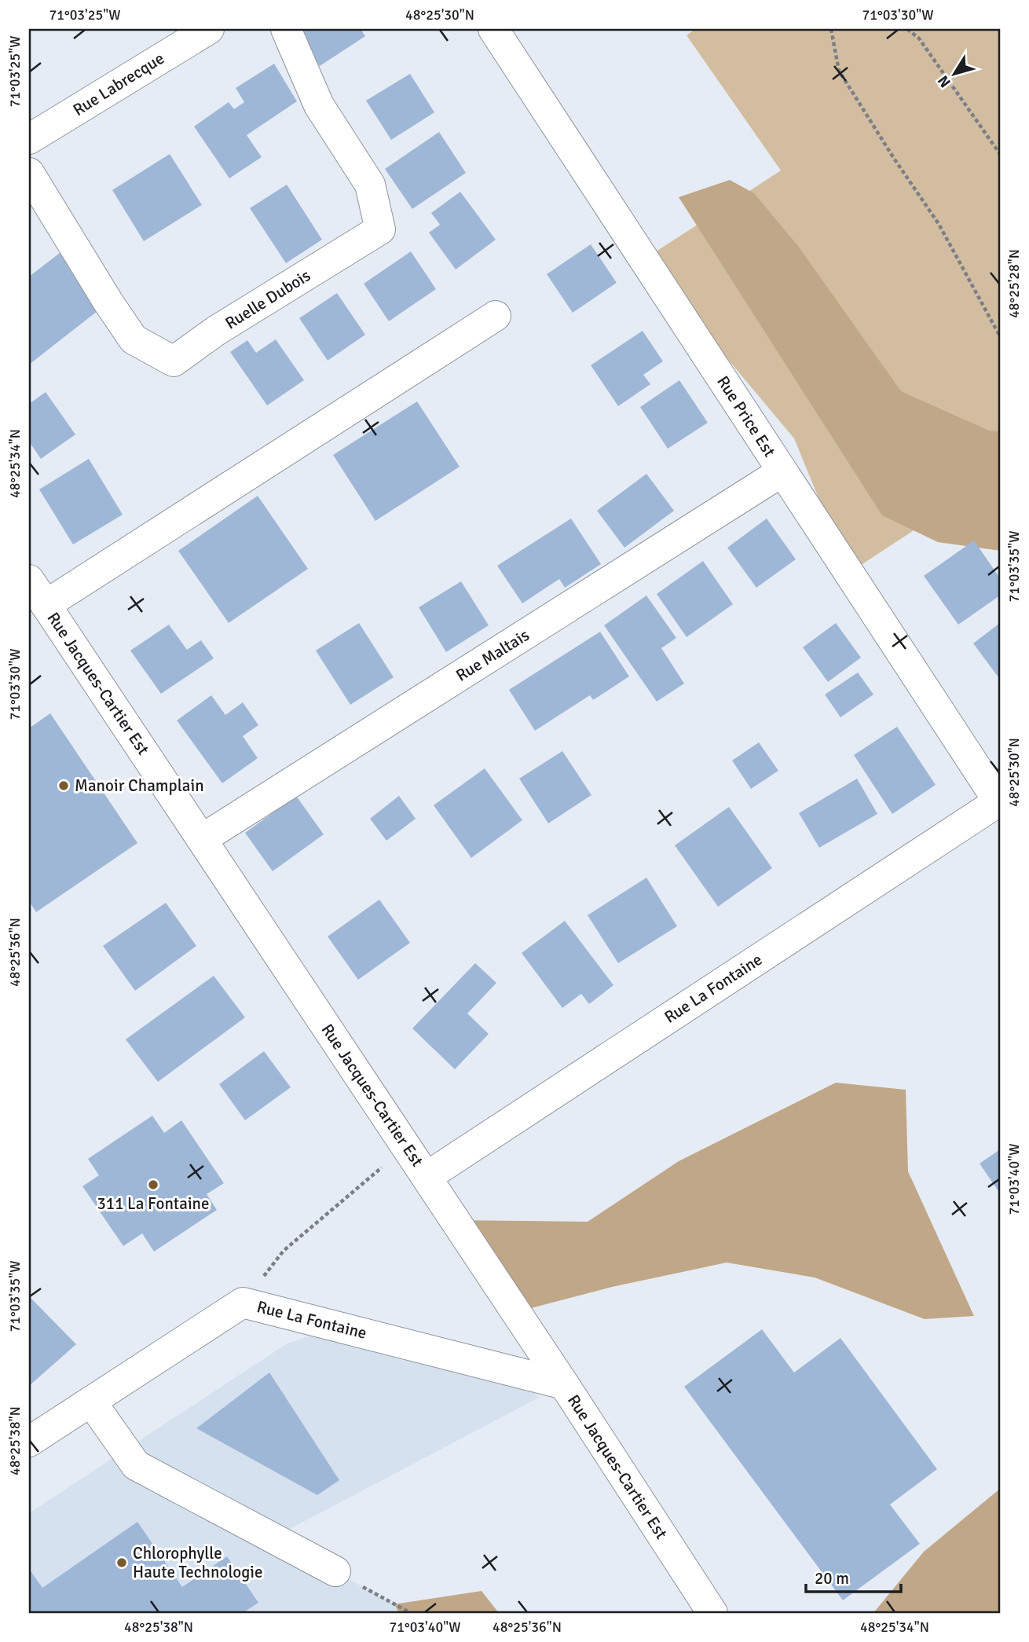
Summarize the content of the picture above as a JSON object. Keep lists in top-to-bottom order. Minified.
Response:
{"streets":{"street":["Rue Labrecque","Ruelle Dubois","Rue Price Est","Rue Maltais","Rue Jacques-Cartier Est","Rue La Fontaine"]},"crossings":[["Rue Price Est","Rue Maltais"],["Rue Price Est","Rue La Fontaine"],["Rue Maltais","Rue Jacques-Cartier Est"],["Rue Jacques-Cartier Est","Rue La Fontaine"]],"places":["Manoir Champlain","311 La Fontaine","Chlorophylle Haute Technologie"],"scale_bar":"20 m","north":"bottom left","coordinates":["71°03'25\"W","48°25'30\"N","71°03'30\"W","48°25'28\"N","48°25'34\"N","71°03'35\"W","48°25'36\"N","71°03'40\"W","48°25'38\"N"]}
